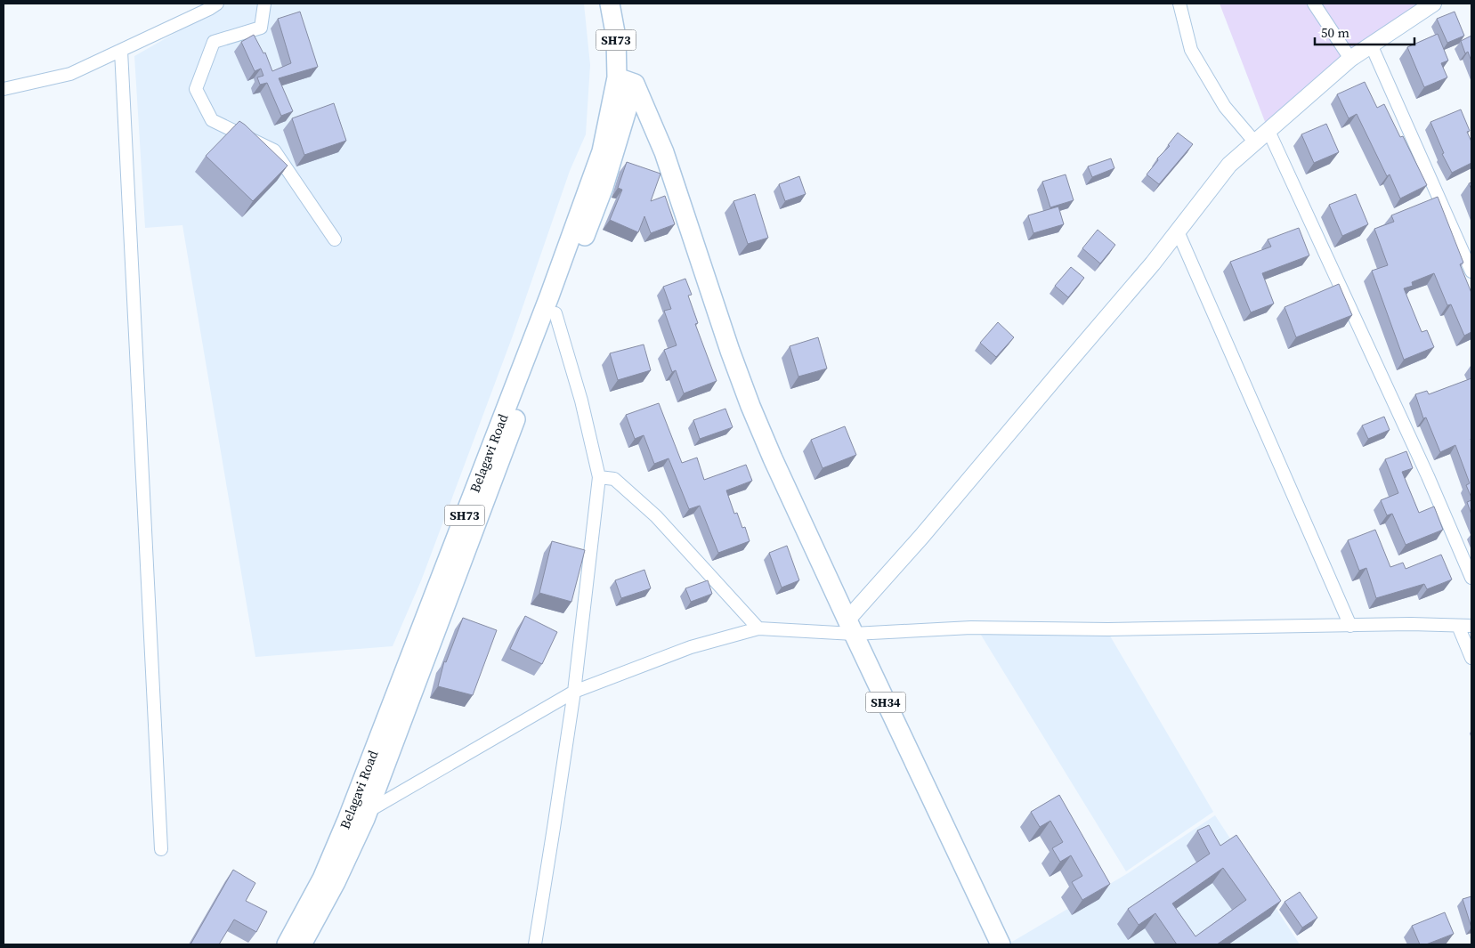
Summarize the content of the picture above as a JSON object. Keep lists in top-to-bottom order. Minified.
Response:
{"streets":{"main road":["SH73","Belagavi Road","SH34"]},"crossings":[["SH73","Belagavi Road"]],"scale_bar":"50 m"}
